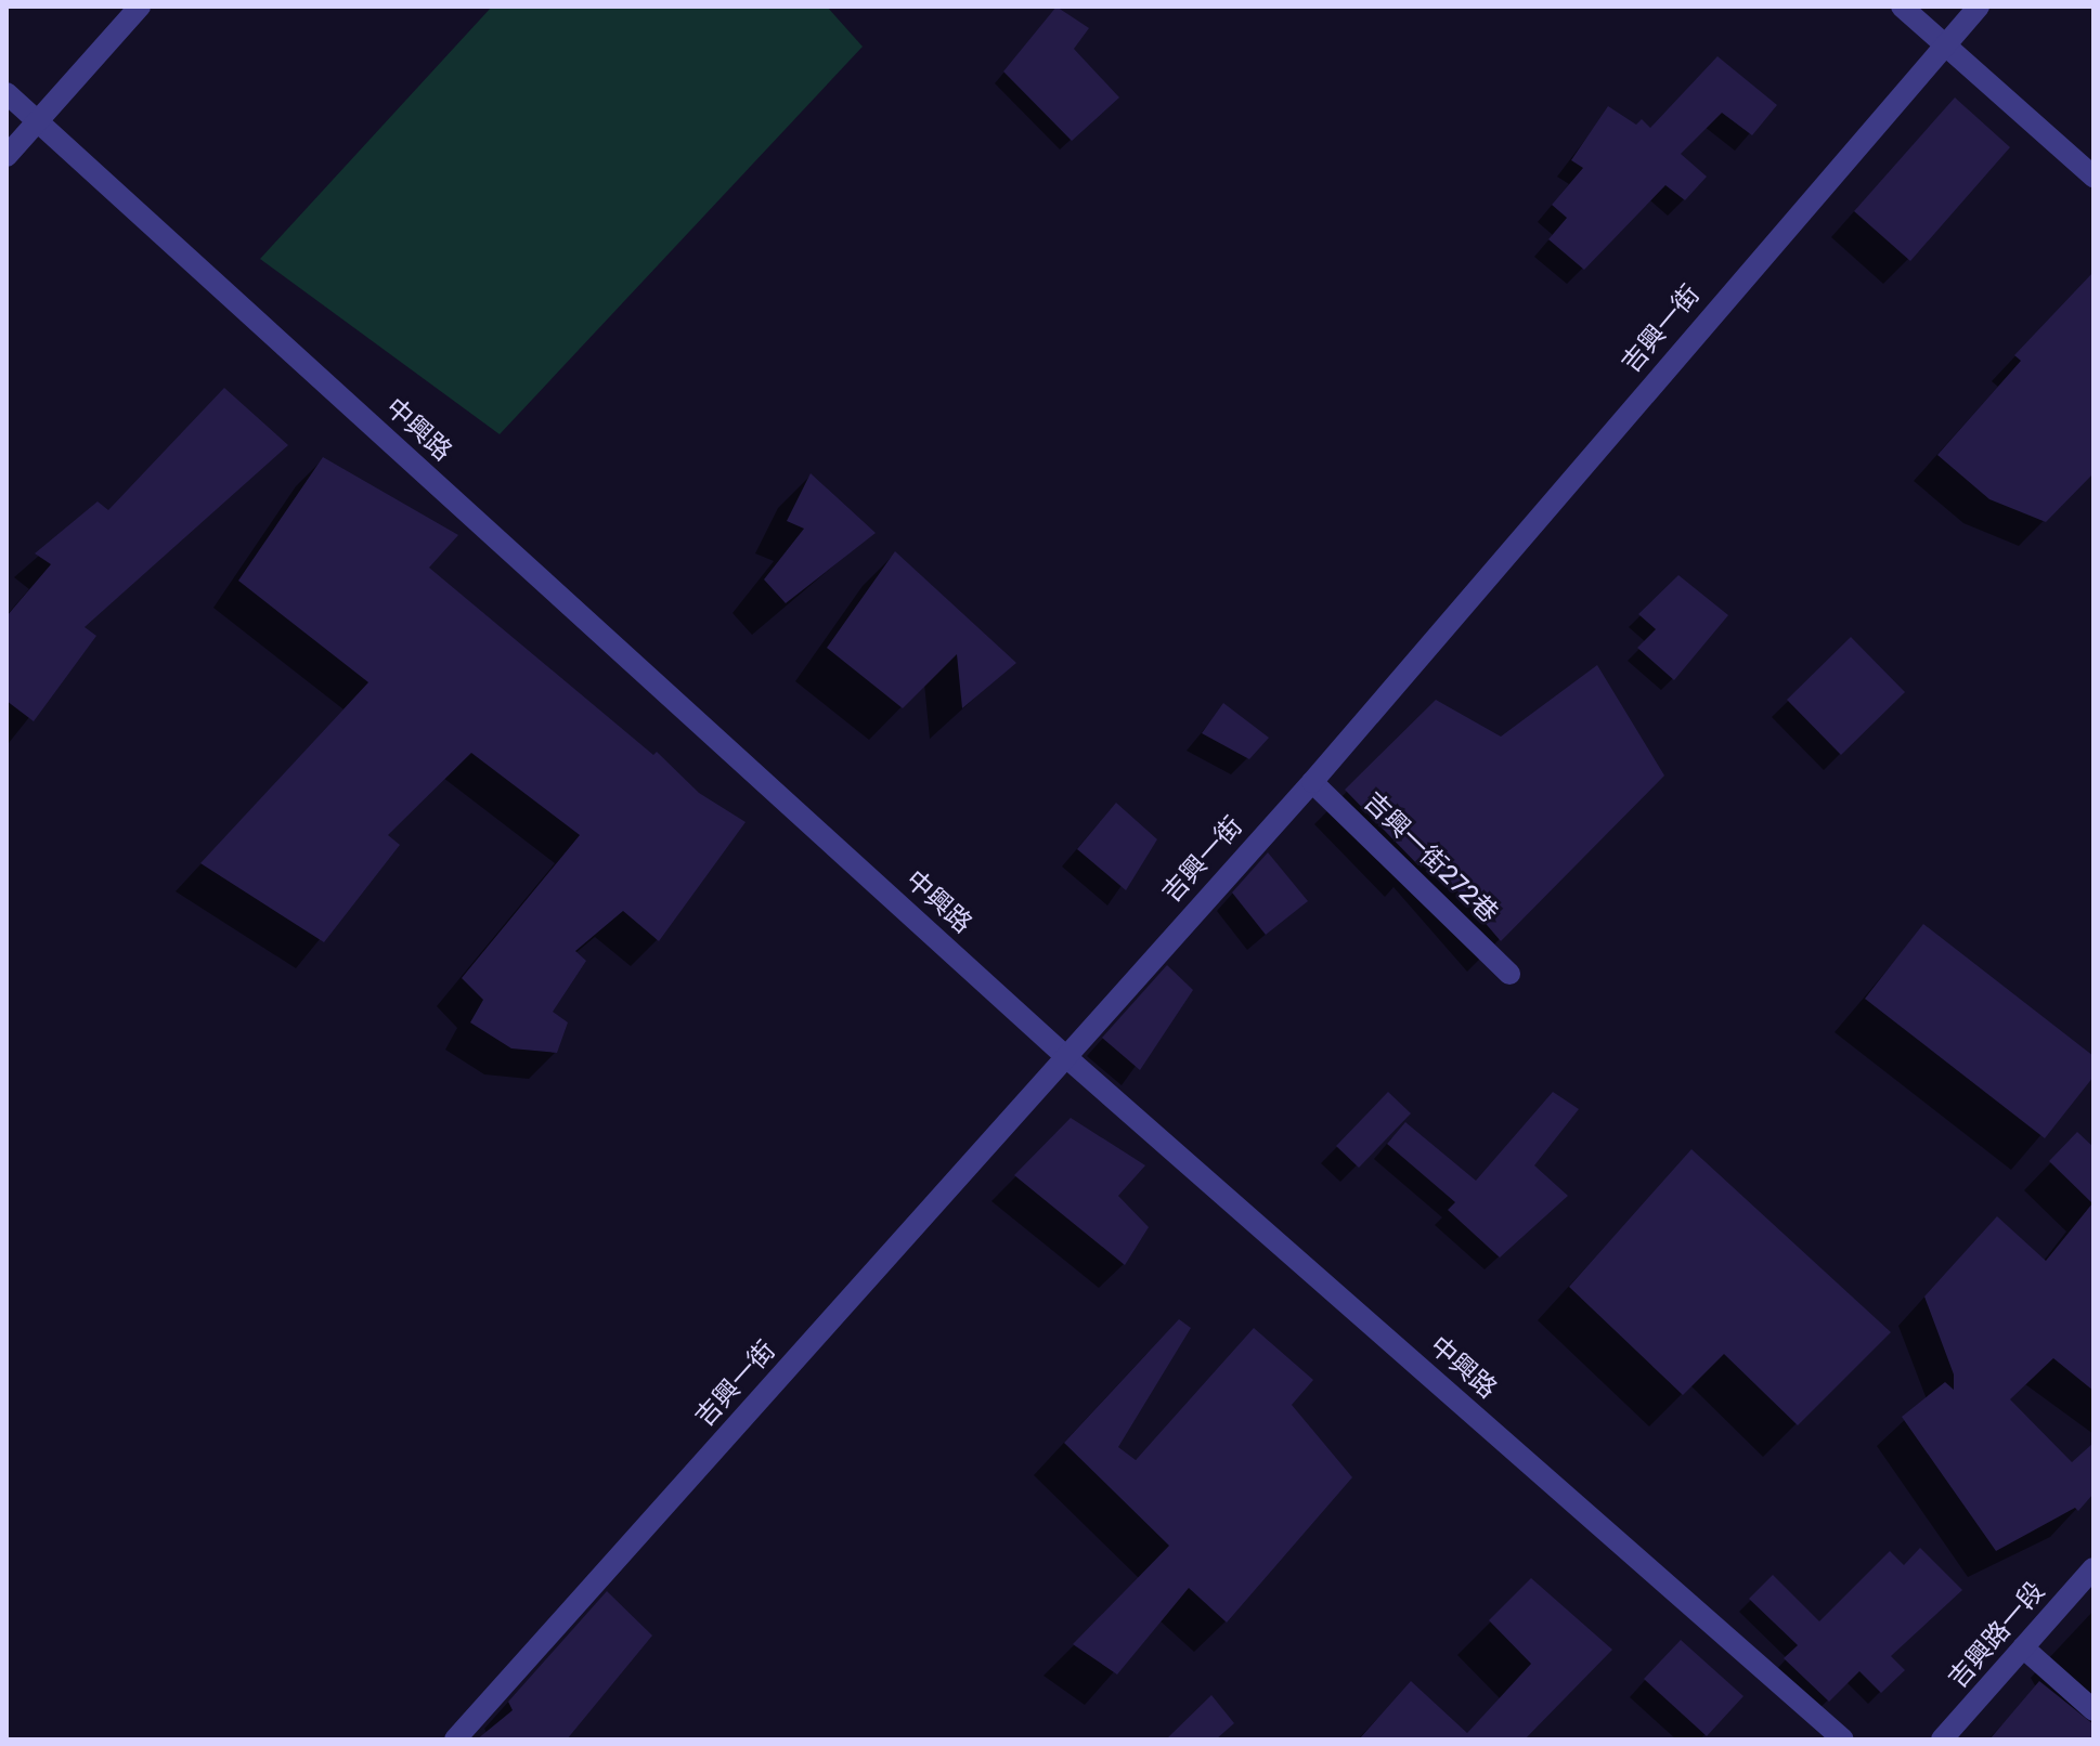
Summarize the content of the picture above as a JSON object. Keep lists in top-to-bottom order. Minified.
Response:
{"streets":{"street":["吉興一街","中興路","吉興一街272巷","吉興路一段"]},"crossings":[["吉興一街","中興路"],["吉興一街","吉興一街272巷"]]}
